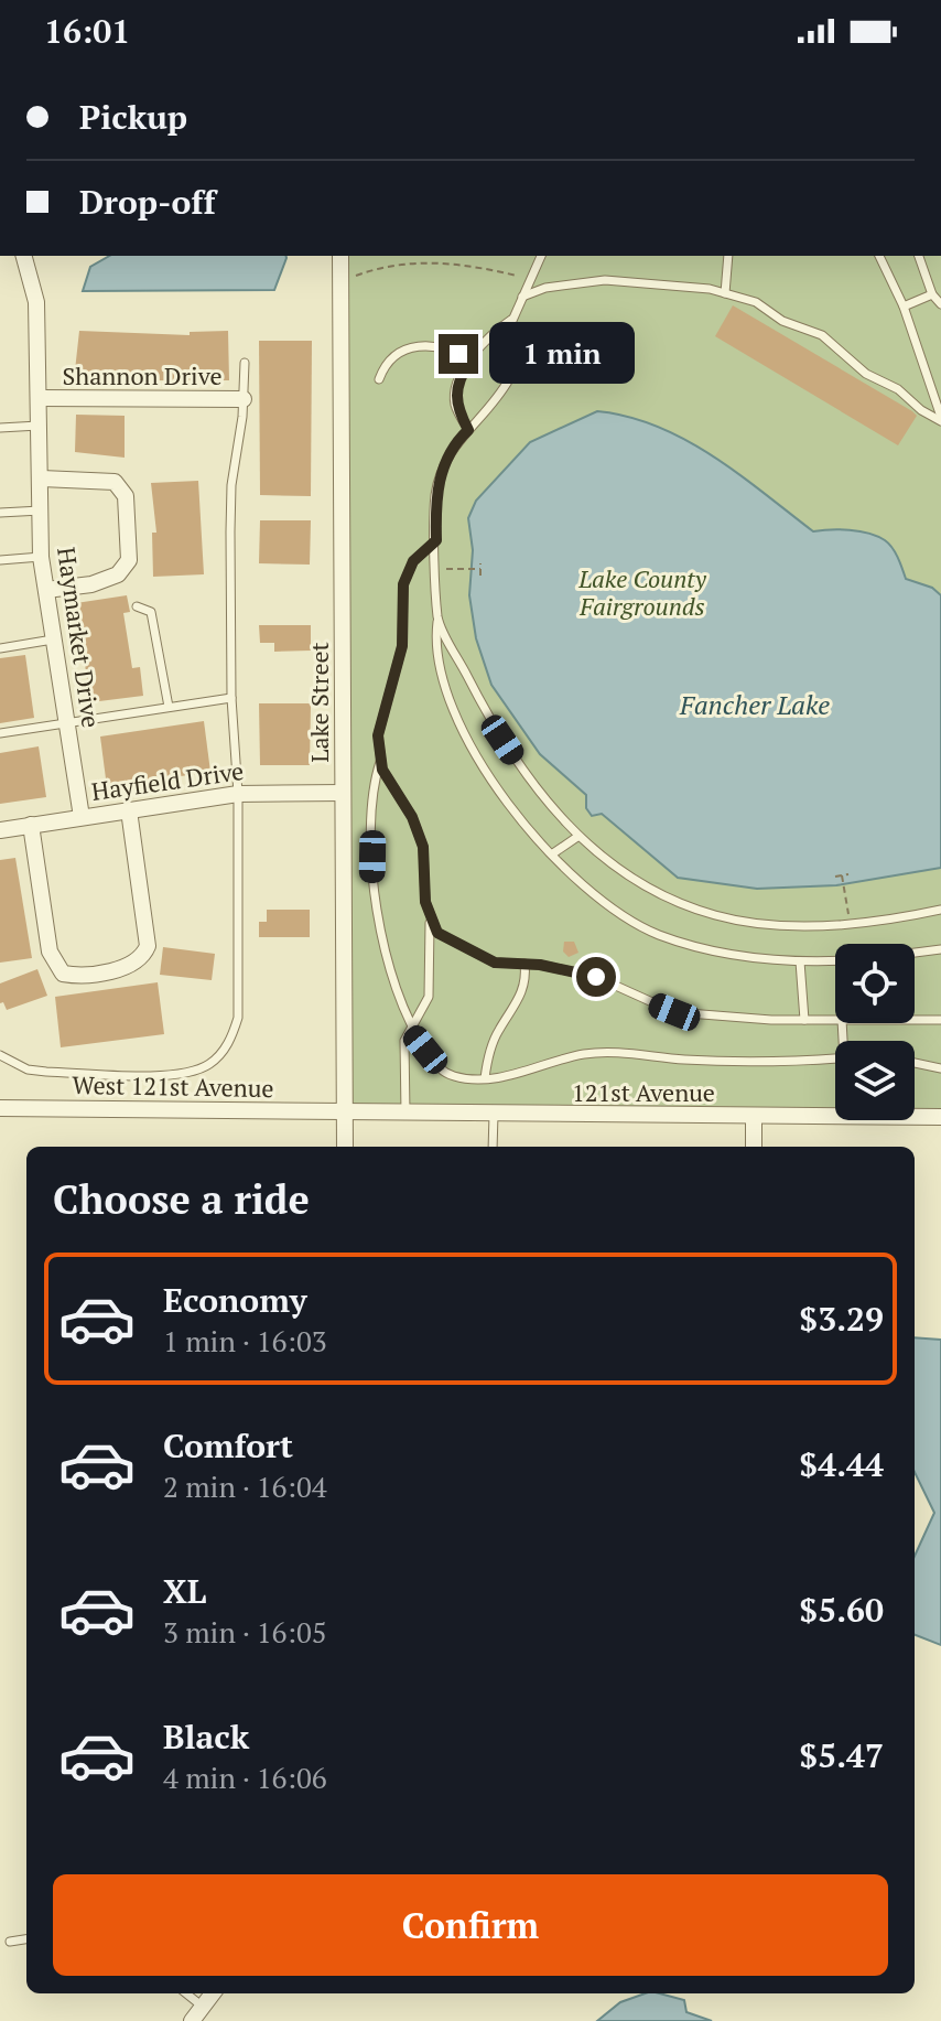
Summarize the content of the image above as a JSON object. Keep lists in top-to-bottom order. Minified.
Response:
{"streets":{"street":["Shannon Drive","Haymarket Drive","Lake Street","Hayfield Drive","West 121st Avenue","121st Avenue"]},"crossings":[["Shannon Drive","Haymarket Drive"],["Haymarket Drive","Hayfield Drive"],["Lake Street","Hayfield Drive"],["Lake Street","West 121st Avenue"],["Lake Street","121st Avenue"],["West 121st Avenue","121st Avenue"]],"water":["Fancher Lake"],"parks":["Lake County Fairgrounds"],"page":{"status":"16:01","banner":["Pickup","Drop-off"],"bubble":"1 min","heading":"Choose a ride","list":[{"name":"Economy","note":"1 min · 16:03","value":"$3.29"},{"name":"Comfort","note":"2 min · 16:04","value":"$4.44"},{"name":"XL","note":"3 min · 16:05","value":"$5.60"},{"name":"Black","note":"4 min · 16:06","value":"$5.47"}],"buttons":"Confirm"}}
